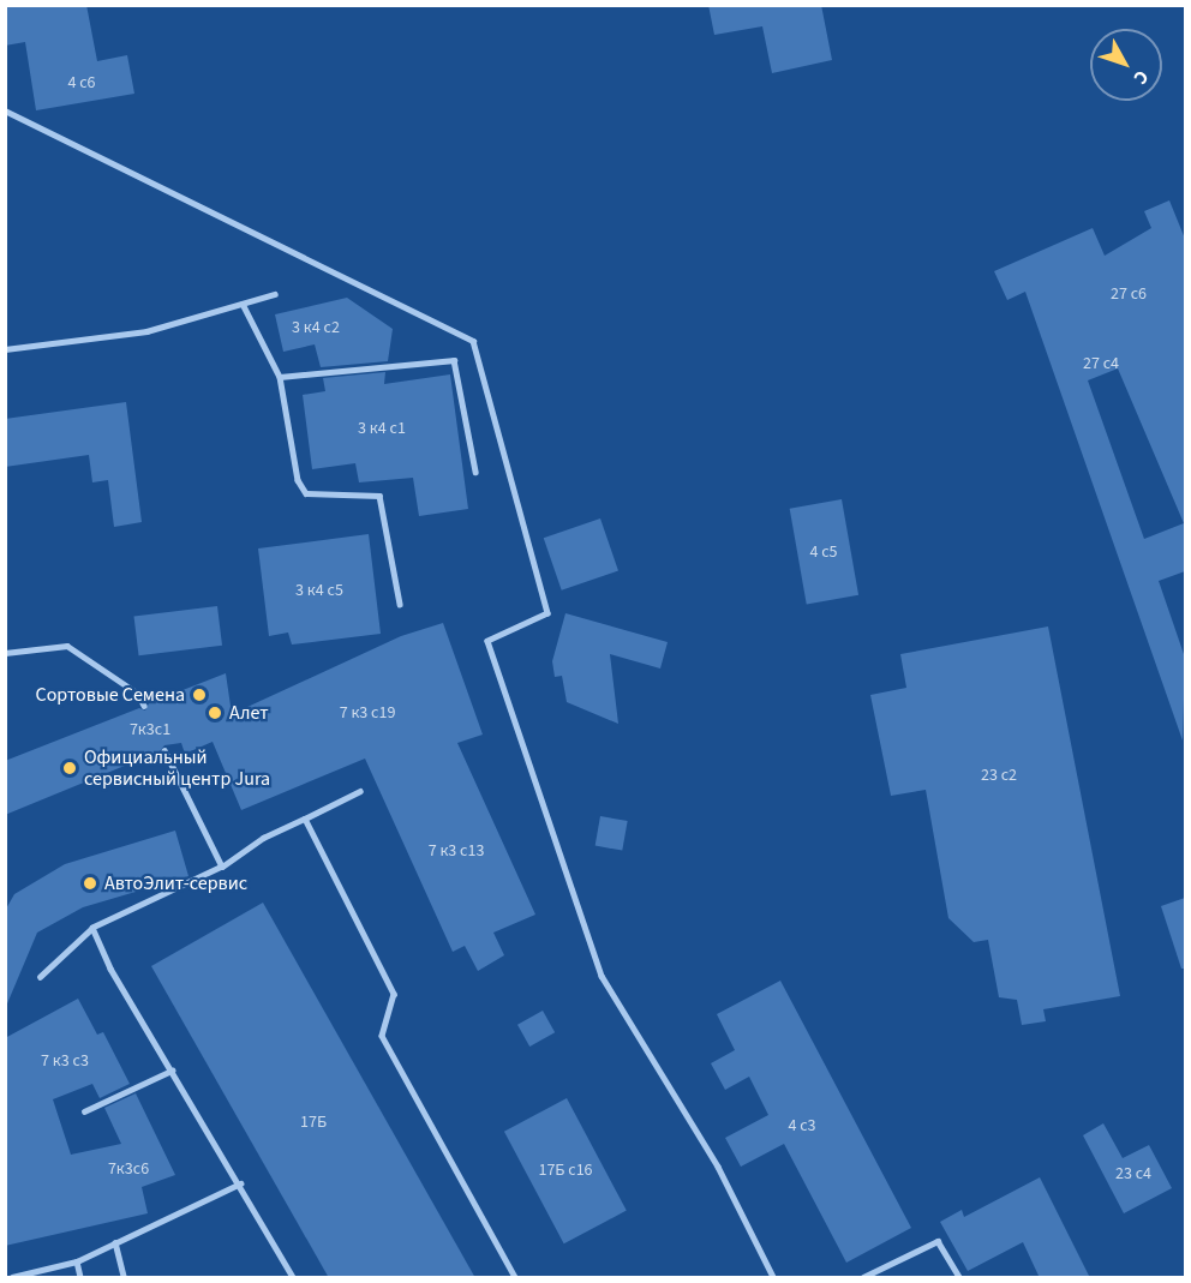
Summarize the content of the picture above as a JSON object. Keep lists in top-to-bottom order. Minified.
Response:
{"places":["Сортовые Семена","Алет","Официальный сервисный центр Jura","АвтоЭлит-сервис"],"house_numbers":["4 с6","27 с6","3 к4 с2","27 с4","3 к4 с1","4 с5","3 к4 с5","7 к3 с19","7к3с1","23 с2","7 к3 с13","7 к3 с3","17Б","4 с3","7к3с6","17Б с16","23 с4"],"north":"bottom right"}
